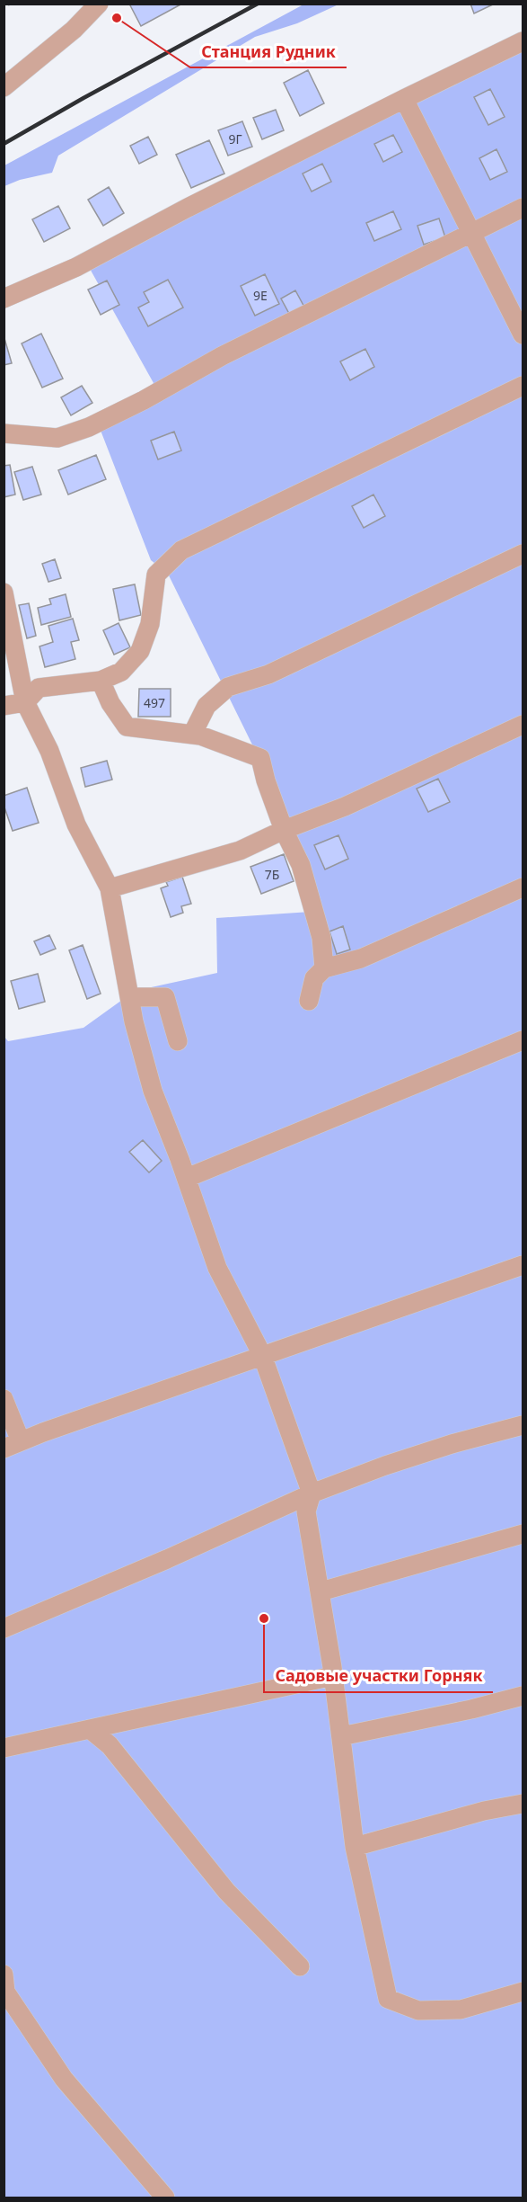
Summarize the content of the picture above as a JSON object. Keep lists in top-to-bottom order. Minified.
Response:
{"places":["Станция Рудник","Садовые участки Горняк"],"house_numbers":["9Г","9Е","497","7Б"]}
